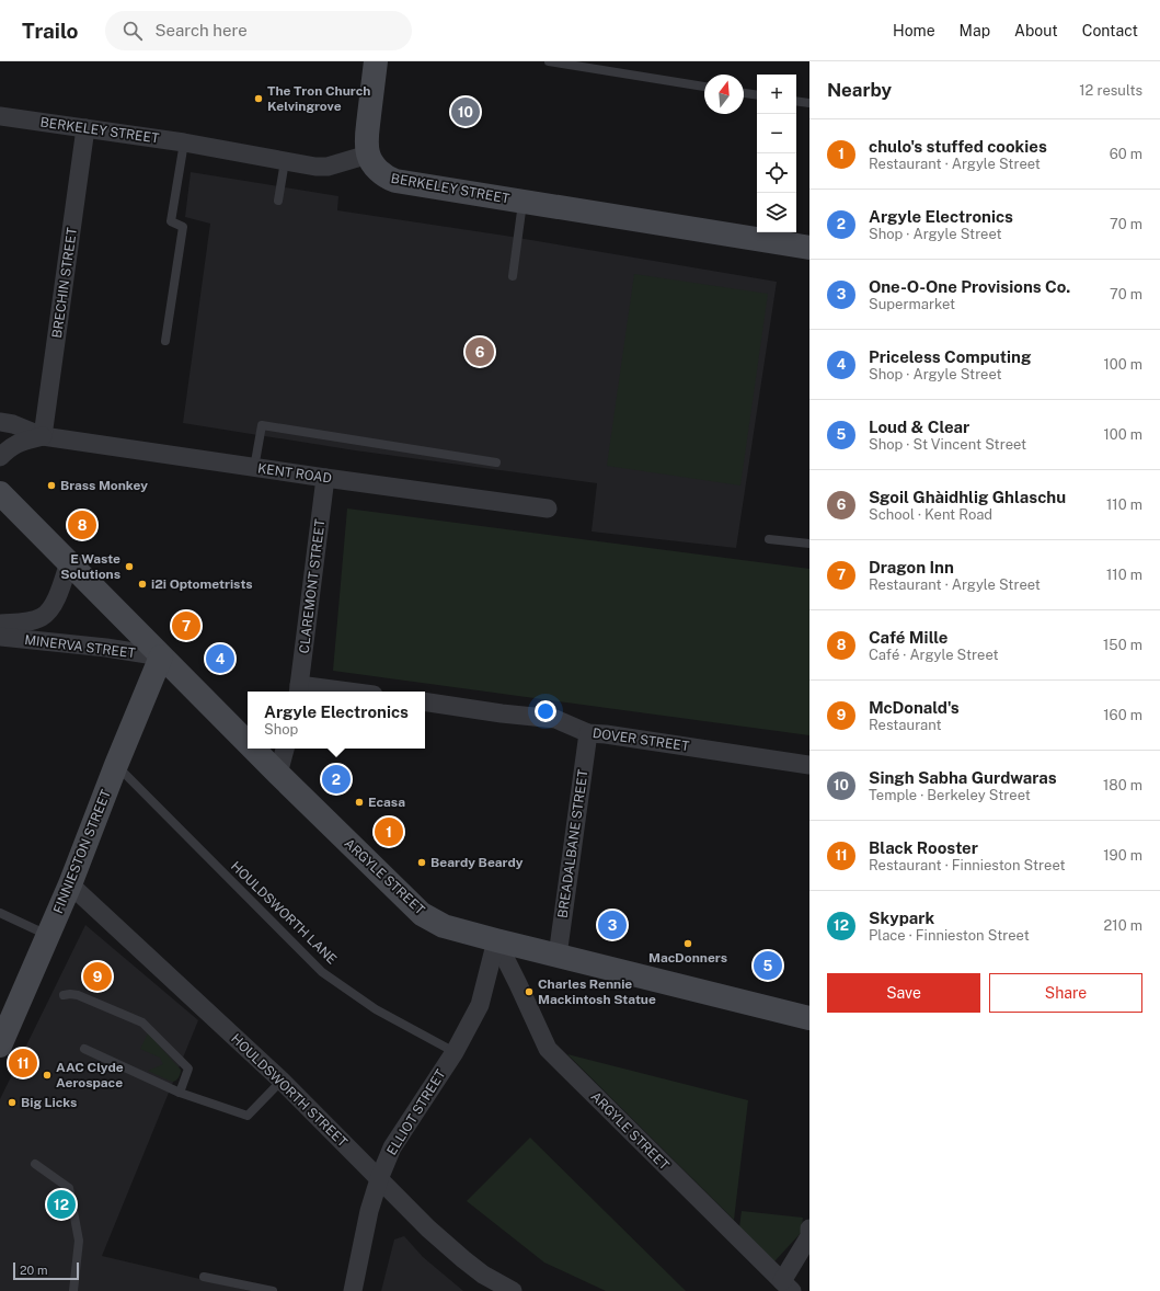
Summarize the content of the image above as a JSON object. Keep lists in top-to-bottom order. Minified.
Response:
{"streets":{"street":["BERKELEY STREET","BRECHIN STREET","KENT ROAD","CLAREMONT STREET","MINERVA STREET","DOVER STREET","BREADALBANE STREET","FINNIESTON STREET","ARGYLE STREET","HOULDSWORTH STREET","ELLIOT STREET"],"lane":["HOULDSWORTH LANE"]},"crossings":[["BERKELEY STREET","BRECHIN STREET"],["BRECHIN STREET","KENT ROAD"],["KENT ROAD","CLAREMONT STREET"],["MINERVA STREET","FINNIESTON STREET"],["MINERVA STREET","ARGYLE STREET"],["DOVER STREET","BREADALBANE STREET"],["FINNIESTON STREET","ARGYLE STREET"],["FINNIESTON STREET","HOULDSWORTH LANE"],["FINNIESTON STREET","HOULDSWORTH STREET"],["ARGYLE STREET","ELLIOT STREET"],["HOULDSWORTH LANE","ELLIOT STREET"],["HOULDSWORTH STREET","ELLIOT STREET"]],"places":["The Tron Church Kelvingrove","Brass Monkey","E Waste Solutions","i2i Optometrists","Ecasa","Beardy Beardy","MacDonners","Charles Rennie Mackintosh Statue","AAC Clyde Aerospace","Big Licks"],"scale_bar":"20 m","north":"top","page":{"header":"Trailo","search":"Search here","nav":["Home","Map","About","Contact"],"heading":["Nearby","12 results"],"map_buttons":["+","−"],"pins":["10","6","8","7","4","2","1","3","5","9","11","12"],"list":[{"mark":"1","name":"chulo's stuffed cookies","note":"Restaurant · Argyle Street","value":"60 m"},{"mark":"2","name":"Argyle Electronics","note":"Shop · Argyle Street","value":"70 m"},{"mark":"3","name":"One-O-One Provisions Co.","note":"Supermarket","value":"70 m"},{"mark":"4","name":"Priceless Computing","note":"Shop · Argyle Street","value":"100 m"},{"mark":"5","name":"Loud & Clear","note":"Shop · St Vincent Street","value":"100 m"},{"mark":"6","name":"Sgoil Ghàidhlig Ghlaschu","note":"School · Kent Road","value":"110 m"},{"mark":"7","name":"Dragon Inn","note":"Restaurant · Argyle Street","value":"110 m"},{"mark":"8","name":"Café Mille","note":"Café · Argyle Street","value":"150 m"},{"mark":"9","name":"McDonald's","note":"Restaurant","value":"160 m"},{"mark":"10","name":"Singh Sabha Gurdwaras","note":"Temple · Berkeley Street","value":"180 m"},{"mark":"11","name":"Black Rooster","note":"Restaurant · Finnieston Street","value":"190 m"},{"mark":"12","name":"Skypark","note":"Place · Finnieston Street","value":"210 m"}],"popup":["Argyle Electronics","Shop"],"buttons":["Save","Share"],"scale":"20 m"}}
